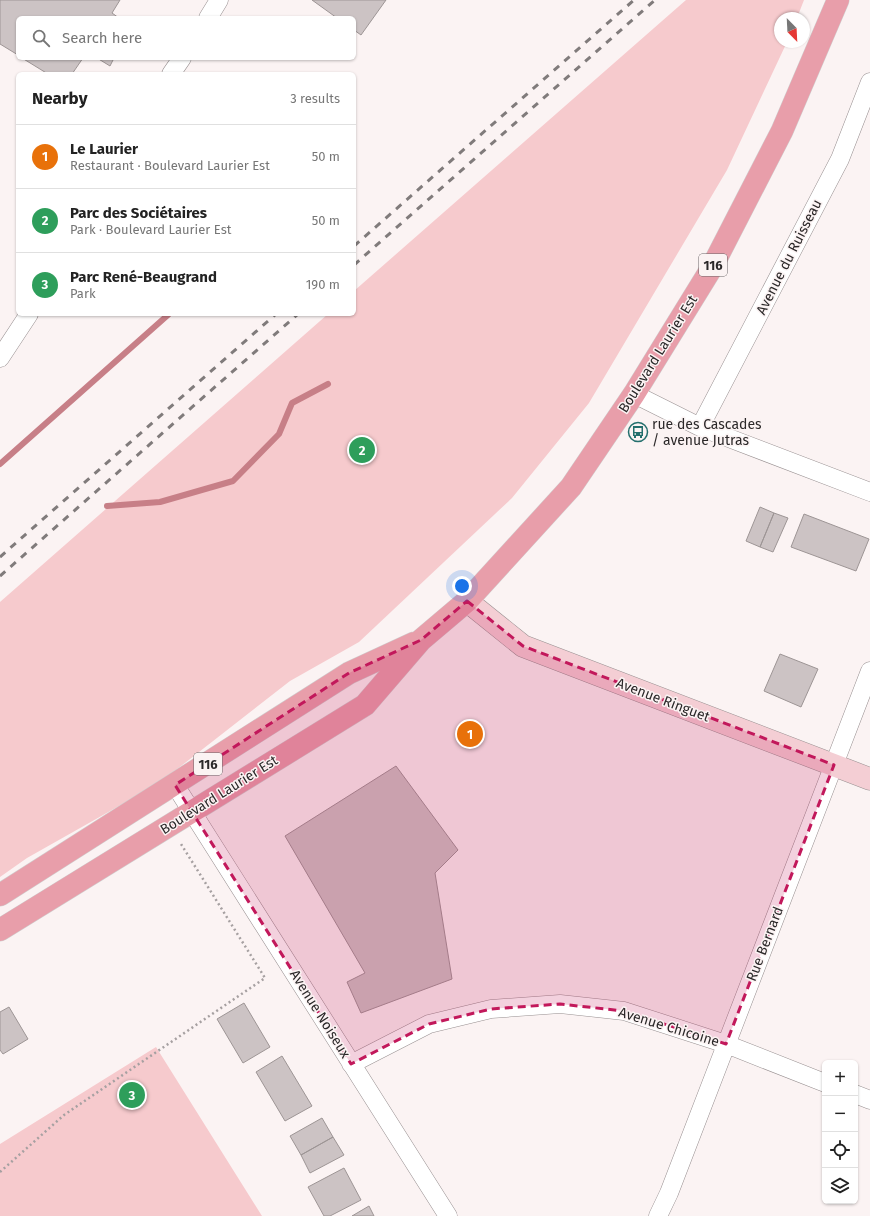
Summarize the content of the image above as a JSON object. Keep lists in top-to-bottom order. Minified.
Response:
{"streets":{"main road":["116","Boulevard Laurier Est"],"street":["Avenue du Ruisseau","Avenue Ringuet","Rue Bernard","Avenue Noiseux","Avenue Chicoine"]},"crossings":[["Boulevard Laurier Est","Avenue Ringuet"],["Boulevard Laurier Est","Avenue Noiseux"],["Avenue Ringuet","Rue Bernard"],["Rue Bernard","Avenue Chicoine"],["Avenue Noiseux","Avenue Chicoine"]],"places":{"bus stop":["rue des Cascades / avenue Jutras"]},"north":"bottom right","page":{"search":"Search here","heading":["Nearby","3 results"],"list":[{"mark":"1","name":"Le Laurier","note":"Restaurant · Boulevard Laurier Est","value":"50 m"},{"mark":"2","name":"Parc des Sociétaires","note":"Park · Boulevard Laurier Est","value":"50 m"},{"mark":"3","name":"Parc René-Beaugrand","note":"Park","value":"190 m"}],"pins":["2","1","3"],"map_buttons":["+","−"]}}
